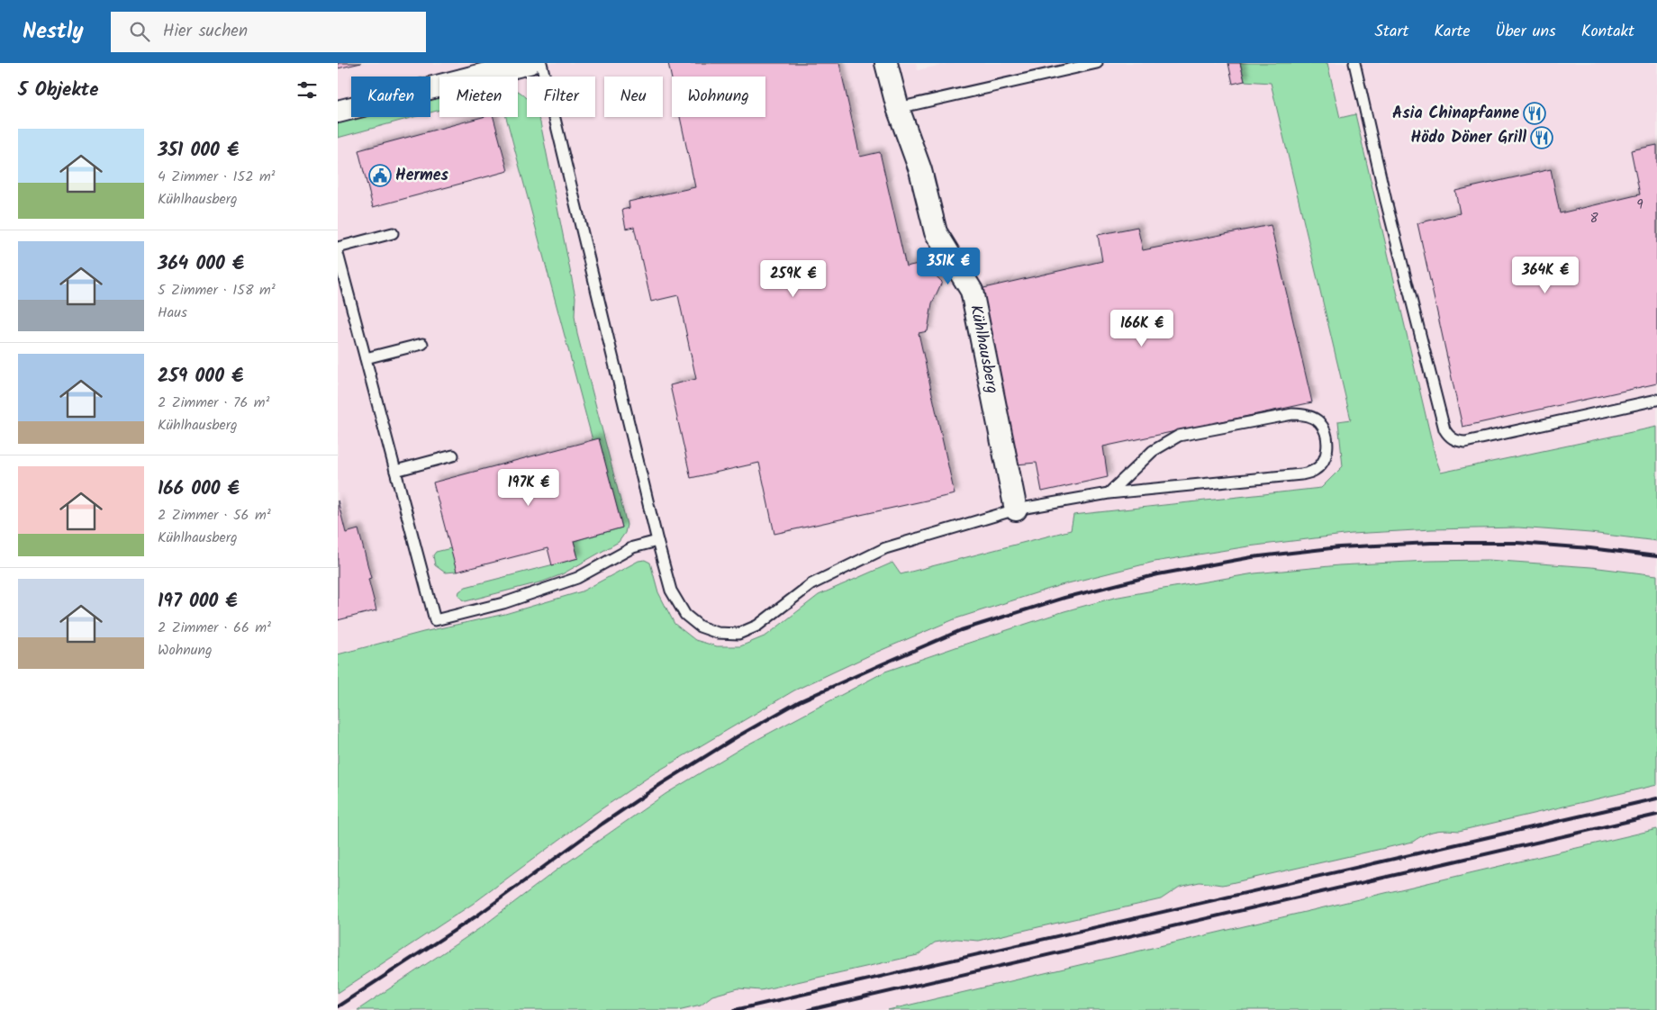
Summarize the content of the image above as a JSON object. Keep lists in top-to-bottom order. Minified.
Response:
{"streets":{"street":["Kühlhausberg"]},"places":{"restaurant":["Asia Chinapfanne","Hödo Döner Grill"],"public building":["Hermes"]},"house_numbers":["9","8"],"page":{"header":"Nestly","search":"Hier suchen","nav":["Start","Karte","Über uns","Kontakt"],"heading":"5 Objekte","chip":["Kaufen","Mieten","Filter","Neu","Wohnung"],"list":[{"name":"351 000 €","note":"4 Zimmer · 152 m² · Kühlhausberg"},{"name":"364 000 €","note":"5 Zimmer · 158 m² · Haus"},{"name":"259 000 €","note":"2 Zimmer · 76 m² · Kühlhausberg"},{"name":"166 000 €","note":"2 Zimmer · 56 m² · Kühlhausberg"},{"name":"197 000 €","note":"2 Zimmer · 66 m² · Wohnung"}],"price":["351K €","364K €","259K €","166K €","197K €"]}}
